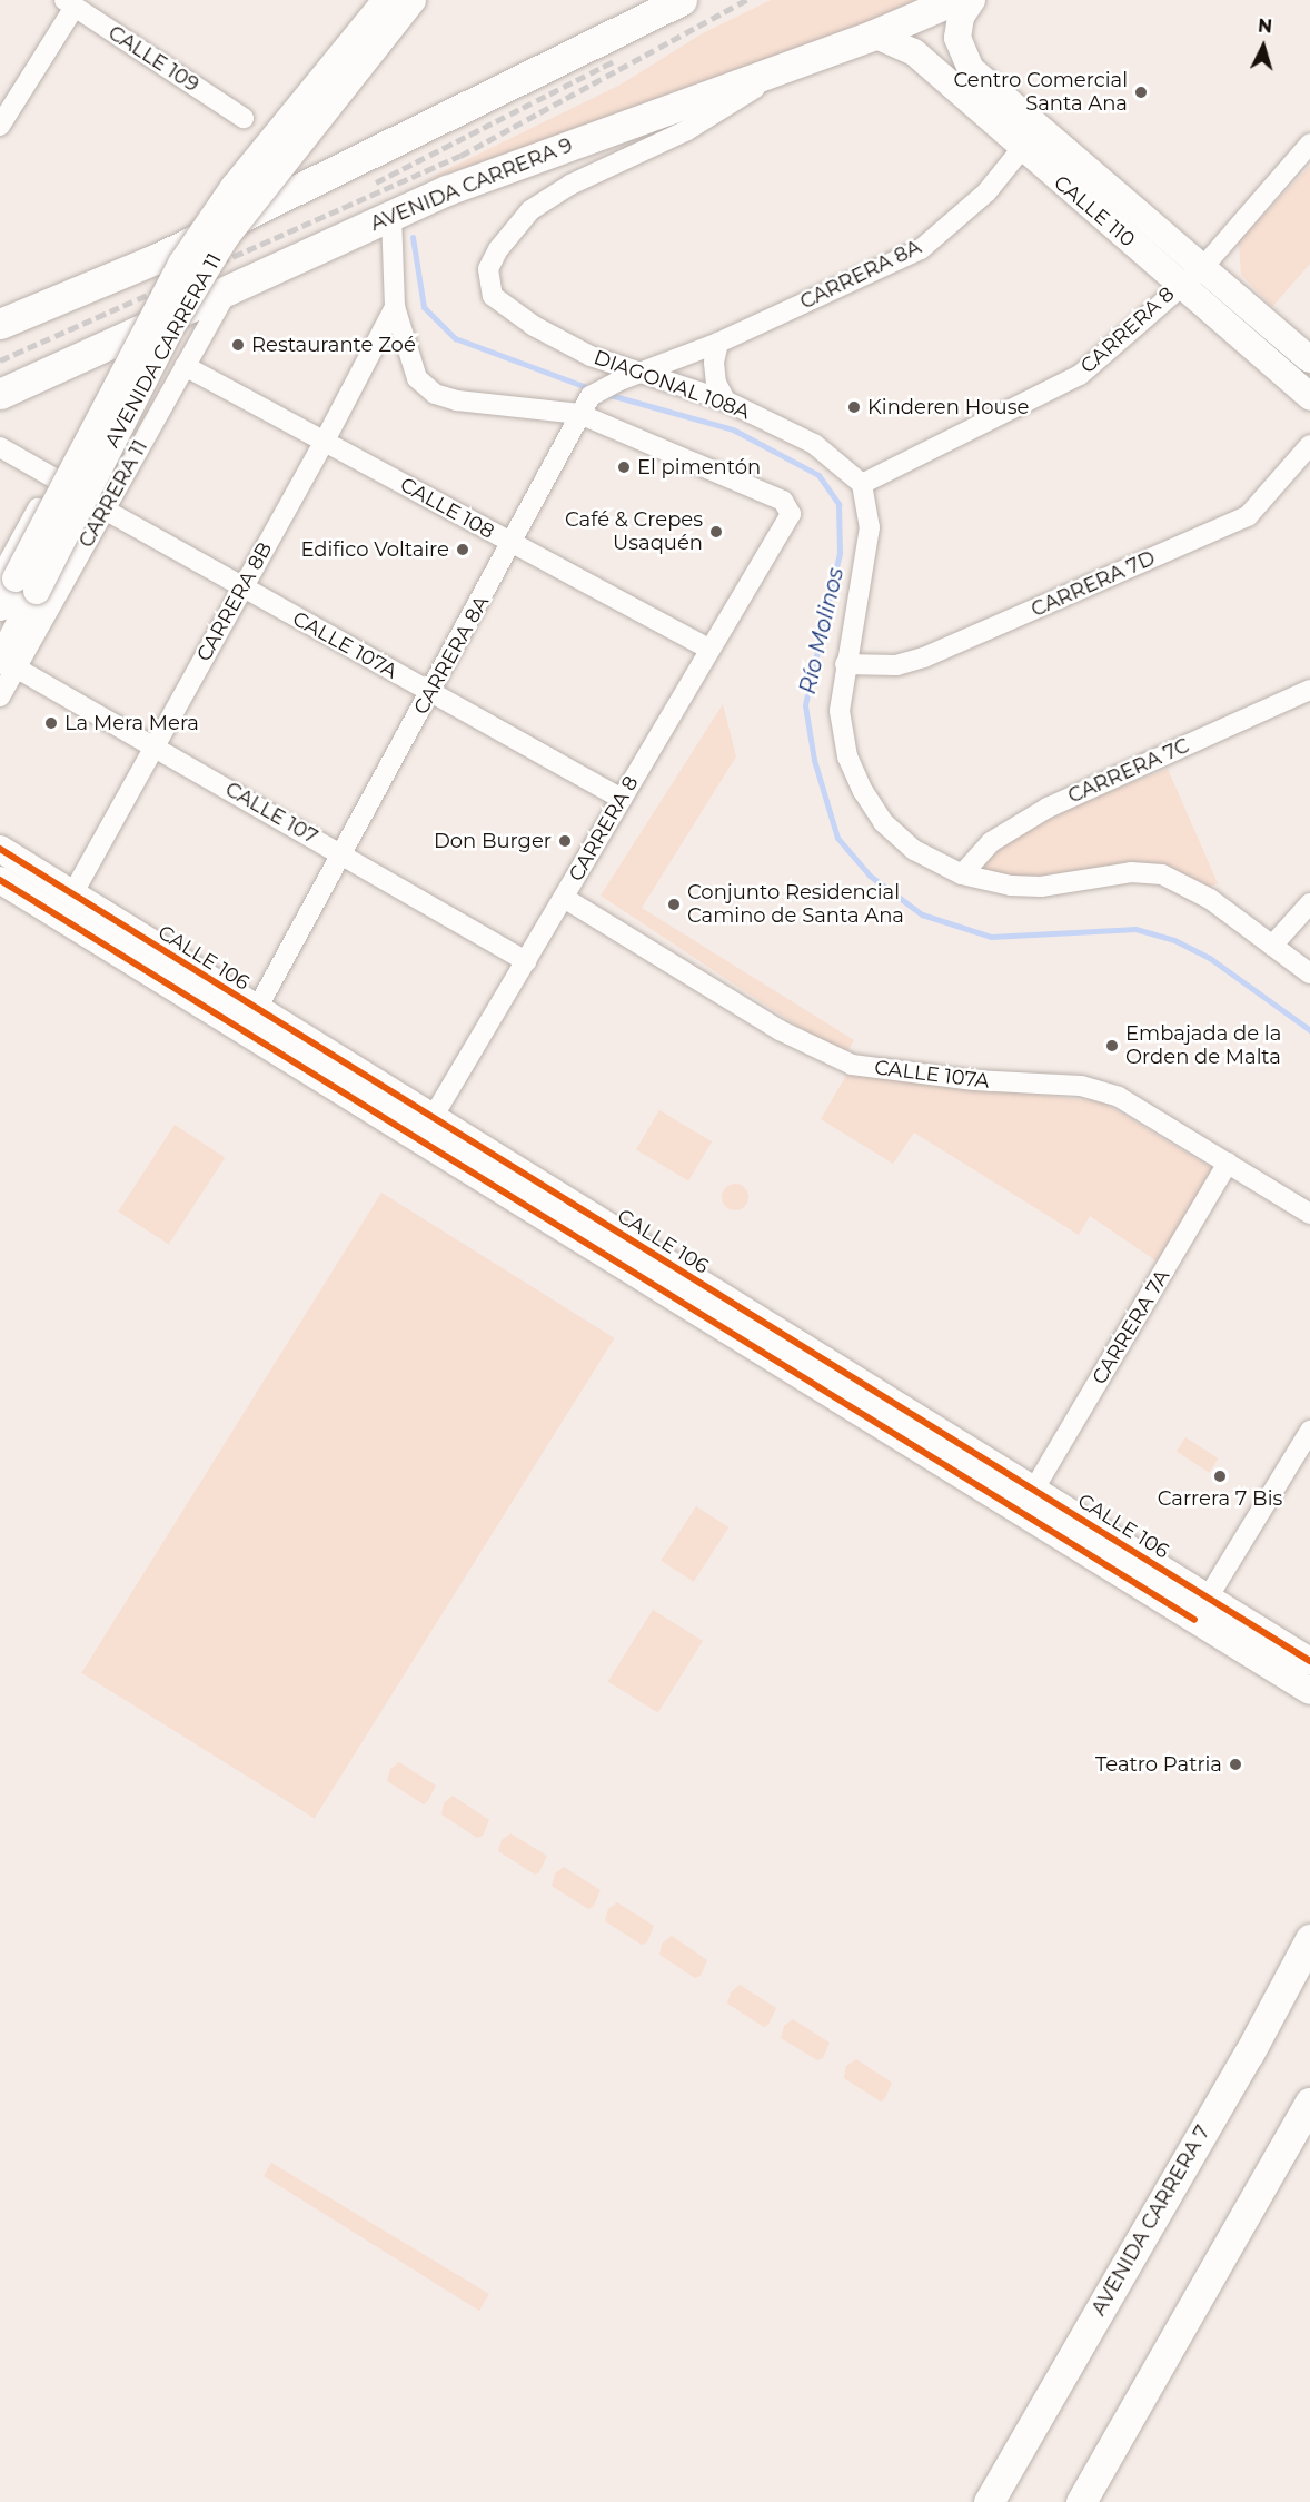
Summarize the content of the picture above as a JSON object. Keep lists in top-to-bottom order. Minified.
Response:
{"streets":{"main road":["AVENIDA CARRERA 9","CALLE 110","AVENIDA CARRERA 11","CALLE 106","AVENIDA CARRERA 7"],"street":["CALLE 109","CARRERA 8A","CARRERA 8","DIAGONAL 108A","CARRERA 11","CALLE 108","CARRERA 7D","CARRERA 8B","CALLE 107A","CARRERA 7C","CALLE 107","CARRERA 7A"]},"crossings":[["AVENIDA CARRERA 9","CALLE 110"],["AVENIDA CARRERA 9","DIAGONAL 108A"],["AVENIDA CARRERA 9","CARRERA 11"],["CALLE 110","CARRERA 8A"],["CALLE 110","CARRERA 8"],["CARRERA 8A","CARRERA 8"],["CARRERA 8A","DIAGONAL 108A"],["CARRERA 8A","CALLE 108"],["CARRERA 8A","CALLE 107A"],["CARRERA 8A","CALLE 107"],["CARRERA 8A","CALLE 106"],["CARRERA 8","DIAGONAL 108A"],["CARRERA 8","CALLE 108"],["CARRERA 8","CALLE 107A"],["CARRERA 8","CALLE 107"],["CARRERA 8","CALLE 106"],["AVENIDA CARRERA 11","CARRERA 11"],["AVENIDA CARRERA 11","CALLE 107"],["CARRERA 11","CALLE 108"],["CARRERA 11","CALLE 107A"],["CARRERA 11","CALLE 107"],["CALLE 108","CARRERA 8B"],["CARRERA 8B","CALLE 107A"],["CARRERA 8B","CALLE 107"],["CARRERA 8B","CALLE 106"],["CALLE 107A","CARRERA 7A"],["CALLE 106","CARRERA 7A"]],"water":["Río Molinos"],"places":["Centro Comercial Santa Ana","Restaurante Zoé","Kinderen House","El pimentón","Café & Crepes Usaquén","Edifico Voltaire","La Mera Mera","Don Burger","Conjunto Residencial Camino de Santa Ana","Embajada de la Orden de Malta","Carrera 7 Bis","Teatro Patria"],"north":"top"}
